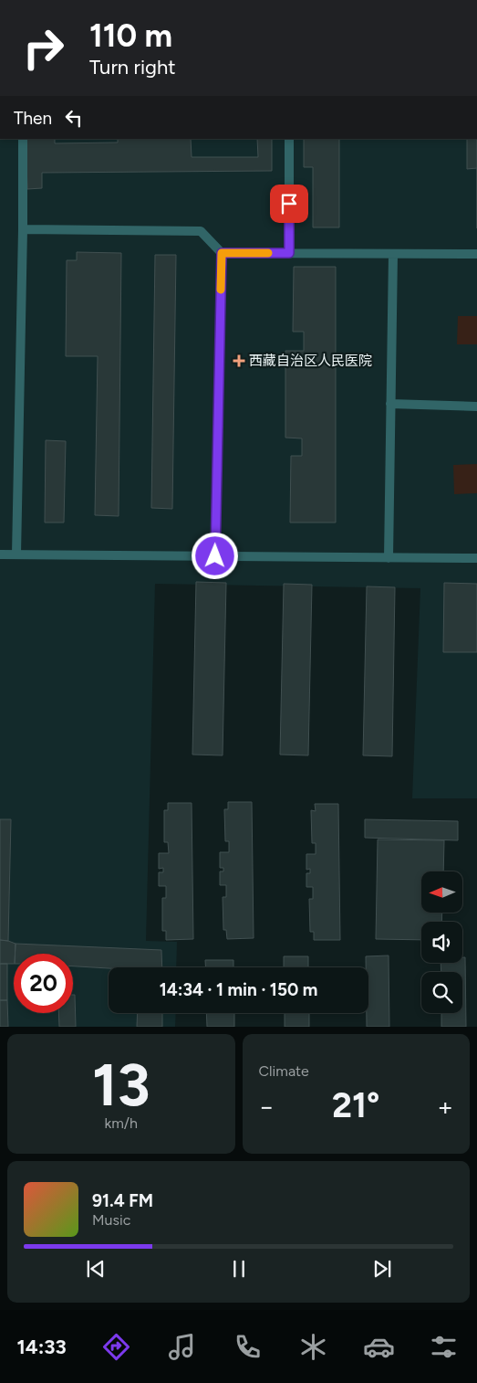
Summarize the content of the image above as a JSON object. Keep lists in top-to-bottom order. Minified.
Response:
{"places":{"health":["西藏自治区人民医院"]},"north":"left","page":{"turn":["110 m","Turn right"],"then":"Then","limit":"20","trip":"14:34 · 1 min · 150 m","tile":[["13","km/h"],"Climate"],"heat":["−","21°","+"],"song":["91.4 FM","Music"],"tabs":"14:33"}}
